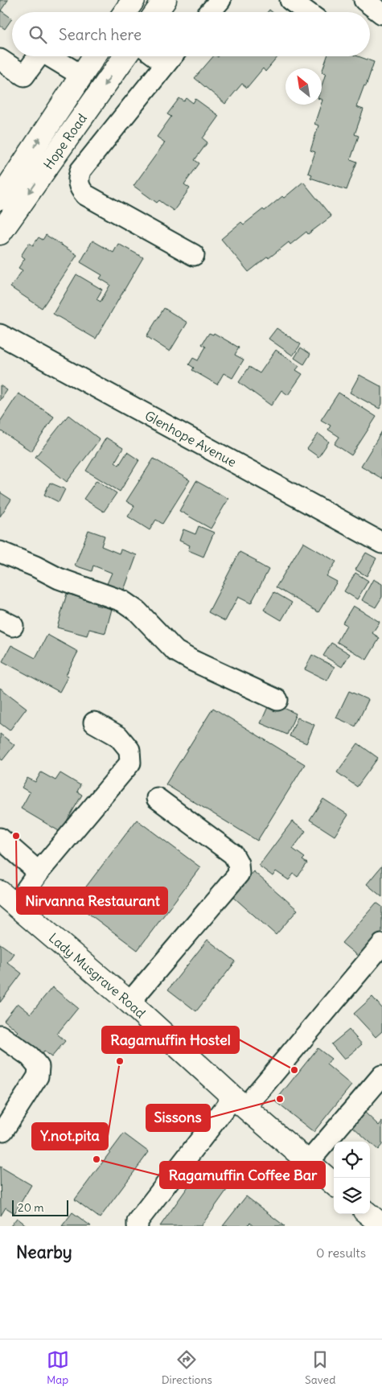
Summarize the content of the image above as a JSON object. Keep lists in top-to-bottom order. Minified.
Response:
{"streets":{"main road":["Hope Road","Lady Musgrave Road"],"street":["Glenhope Avenue"]},"places":["Nirvanna Restaurant","Y.not.pita","Ragamuffin Hostel","Sissons","Ragamuffin Coffee Bar"],"scale_bar":"20 m","north":"top left","page":{"search":"Search here","scale":"20 m","heading":["Nearby","0 results"],"nav":["Map","Directions","Saved"]}}
